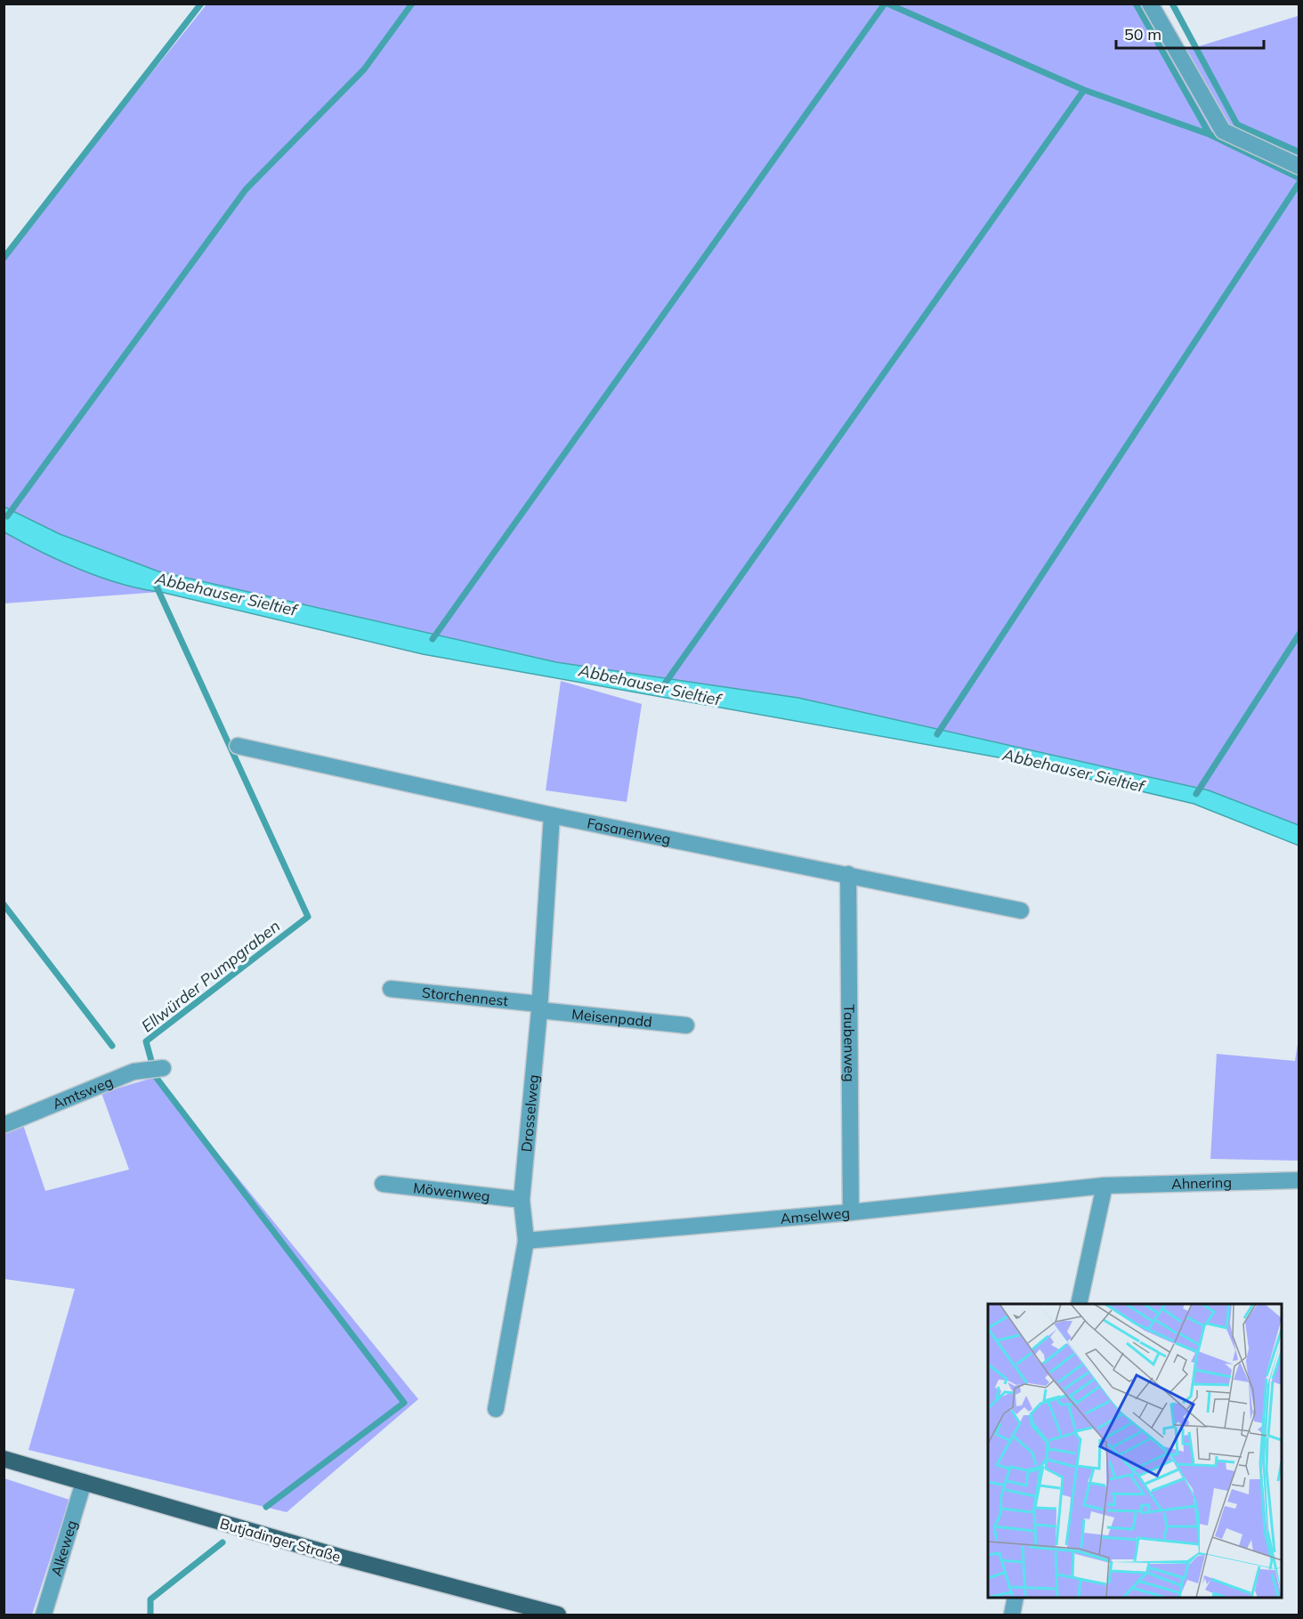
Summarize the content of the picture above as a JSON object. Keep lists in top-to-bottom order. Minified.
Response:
{"streets":{"main road":["Butjadinger Straße"],"street":["Fasanenweg","Storchennest","Meisenpadd","Taubenweg","Amtsweg","Drosselweg","Ahnering","Möwenweg","Amselweg","Alkeweg"]},"crossings":[["Fasanenweg","Taubenweg"],["Fasanenweg","Drosselweg"],["Storchennest","Meisenpadd"],["Storchennest","Drosselweg"],["Meisenpadd","Drosselweg"],["Taubenweg","Amselweg"],["Drosselweg","Möwenweg"],["Drosselweg","Amselweg"],["Ahnering","Amselweg"],["Butjadinger Straße","Alkeweg"]],"water":["Abbehauser Sieltief","Ellwürder Pumpgraben"],"scale_bar":"50 m"}
